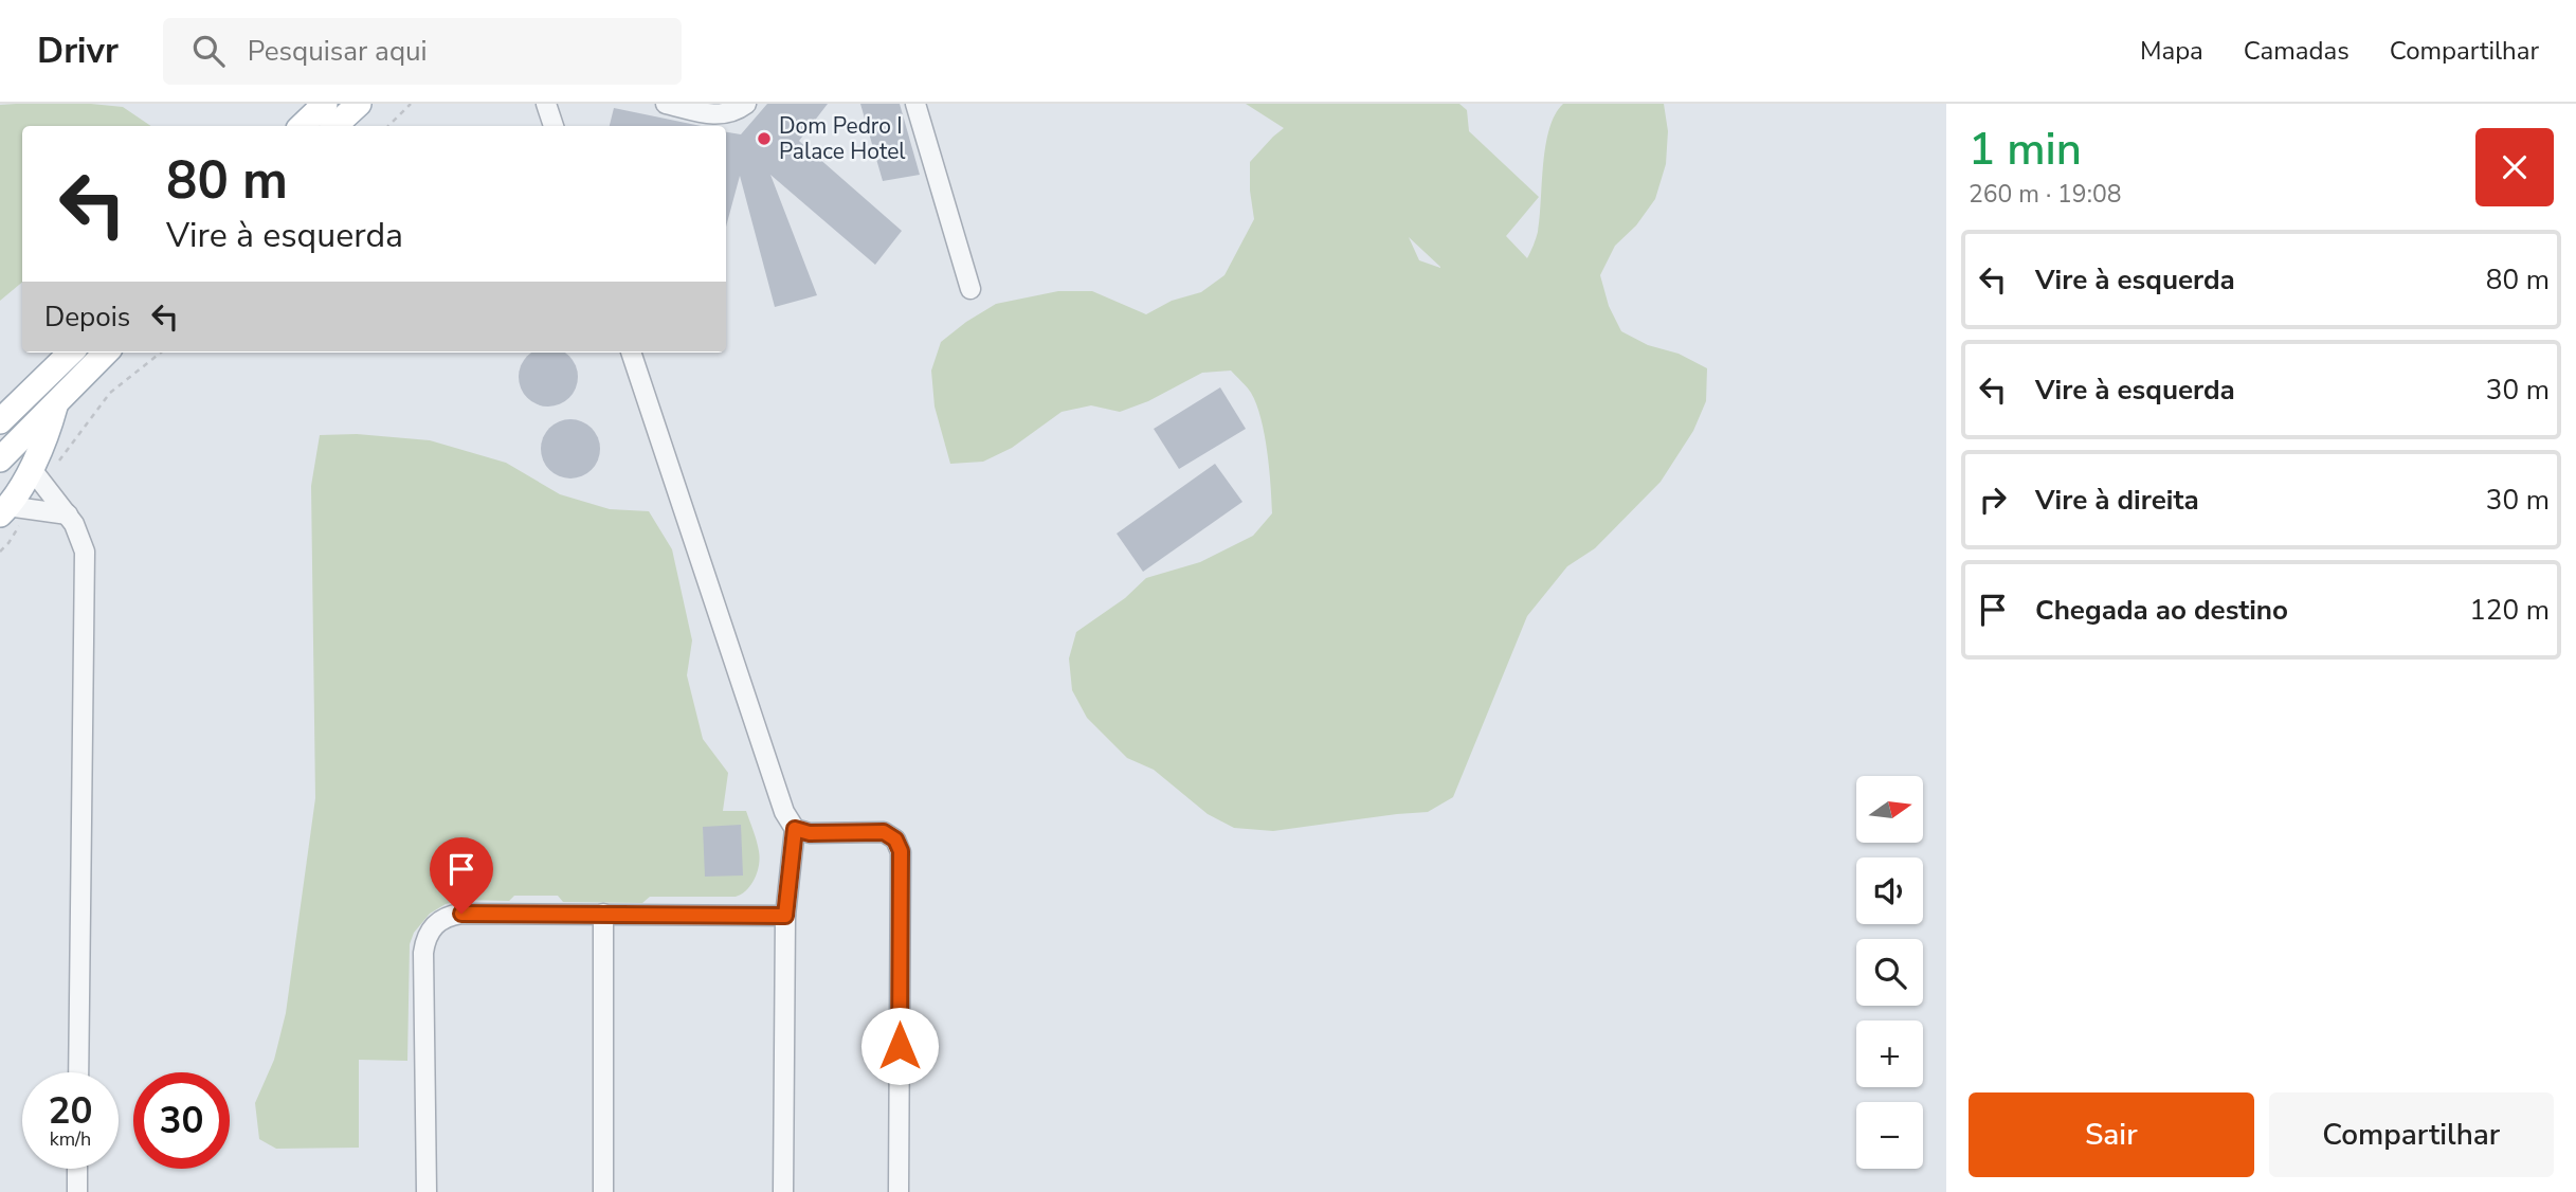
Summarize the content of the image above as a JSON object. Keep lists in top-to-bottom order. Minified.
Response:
{"places":["Dom Pedro I Palace Hotel"],"north":"right","page":{"header":"Drivr","search":"Pesquisar aqui","nav":["Mapa","Camadas","Compartilhar"],"heading":["1 min","260 m · 19:08"],"turn":["80 m","Vire à esquerda"],"list":[{"name":"Vire à esquerda","value":"80 m"},{"name":"Vire à esquerda","value":"30 m"},{"name":"Vire à direita","value":"30 m"},{"name":"Chegada ao destino","value":"120 m"}],"then":"Depois","map_buttons":["+","−"],"speed":"20 km/h","limit":"30","buttons":["Sair","Compartilhar"]}}
